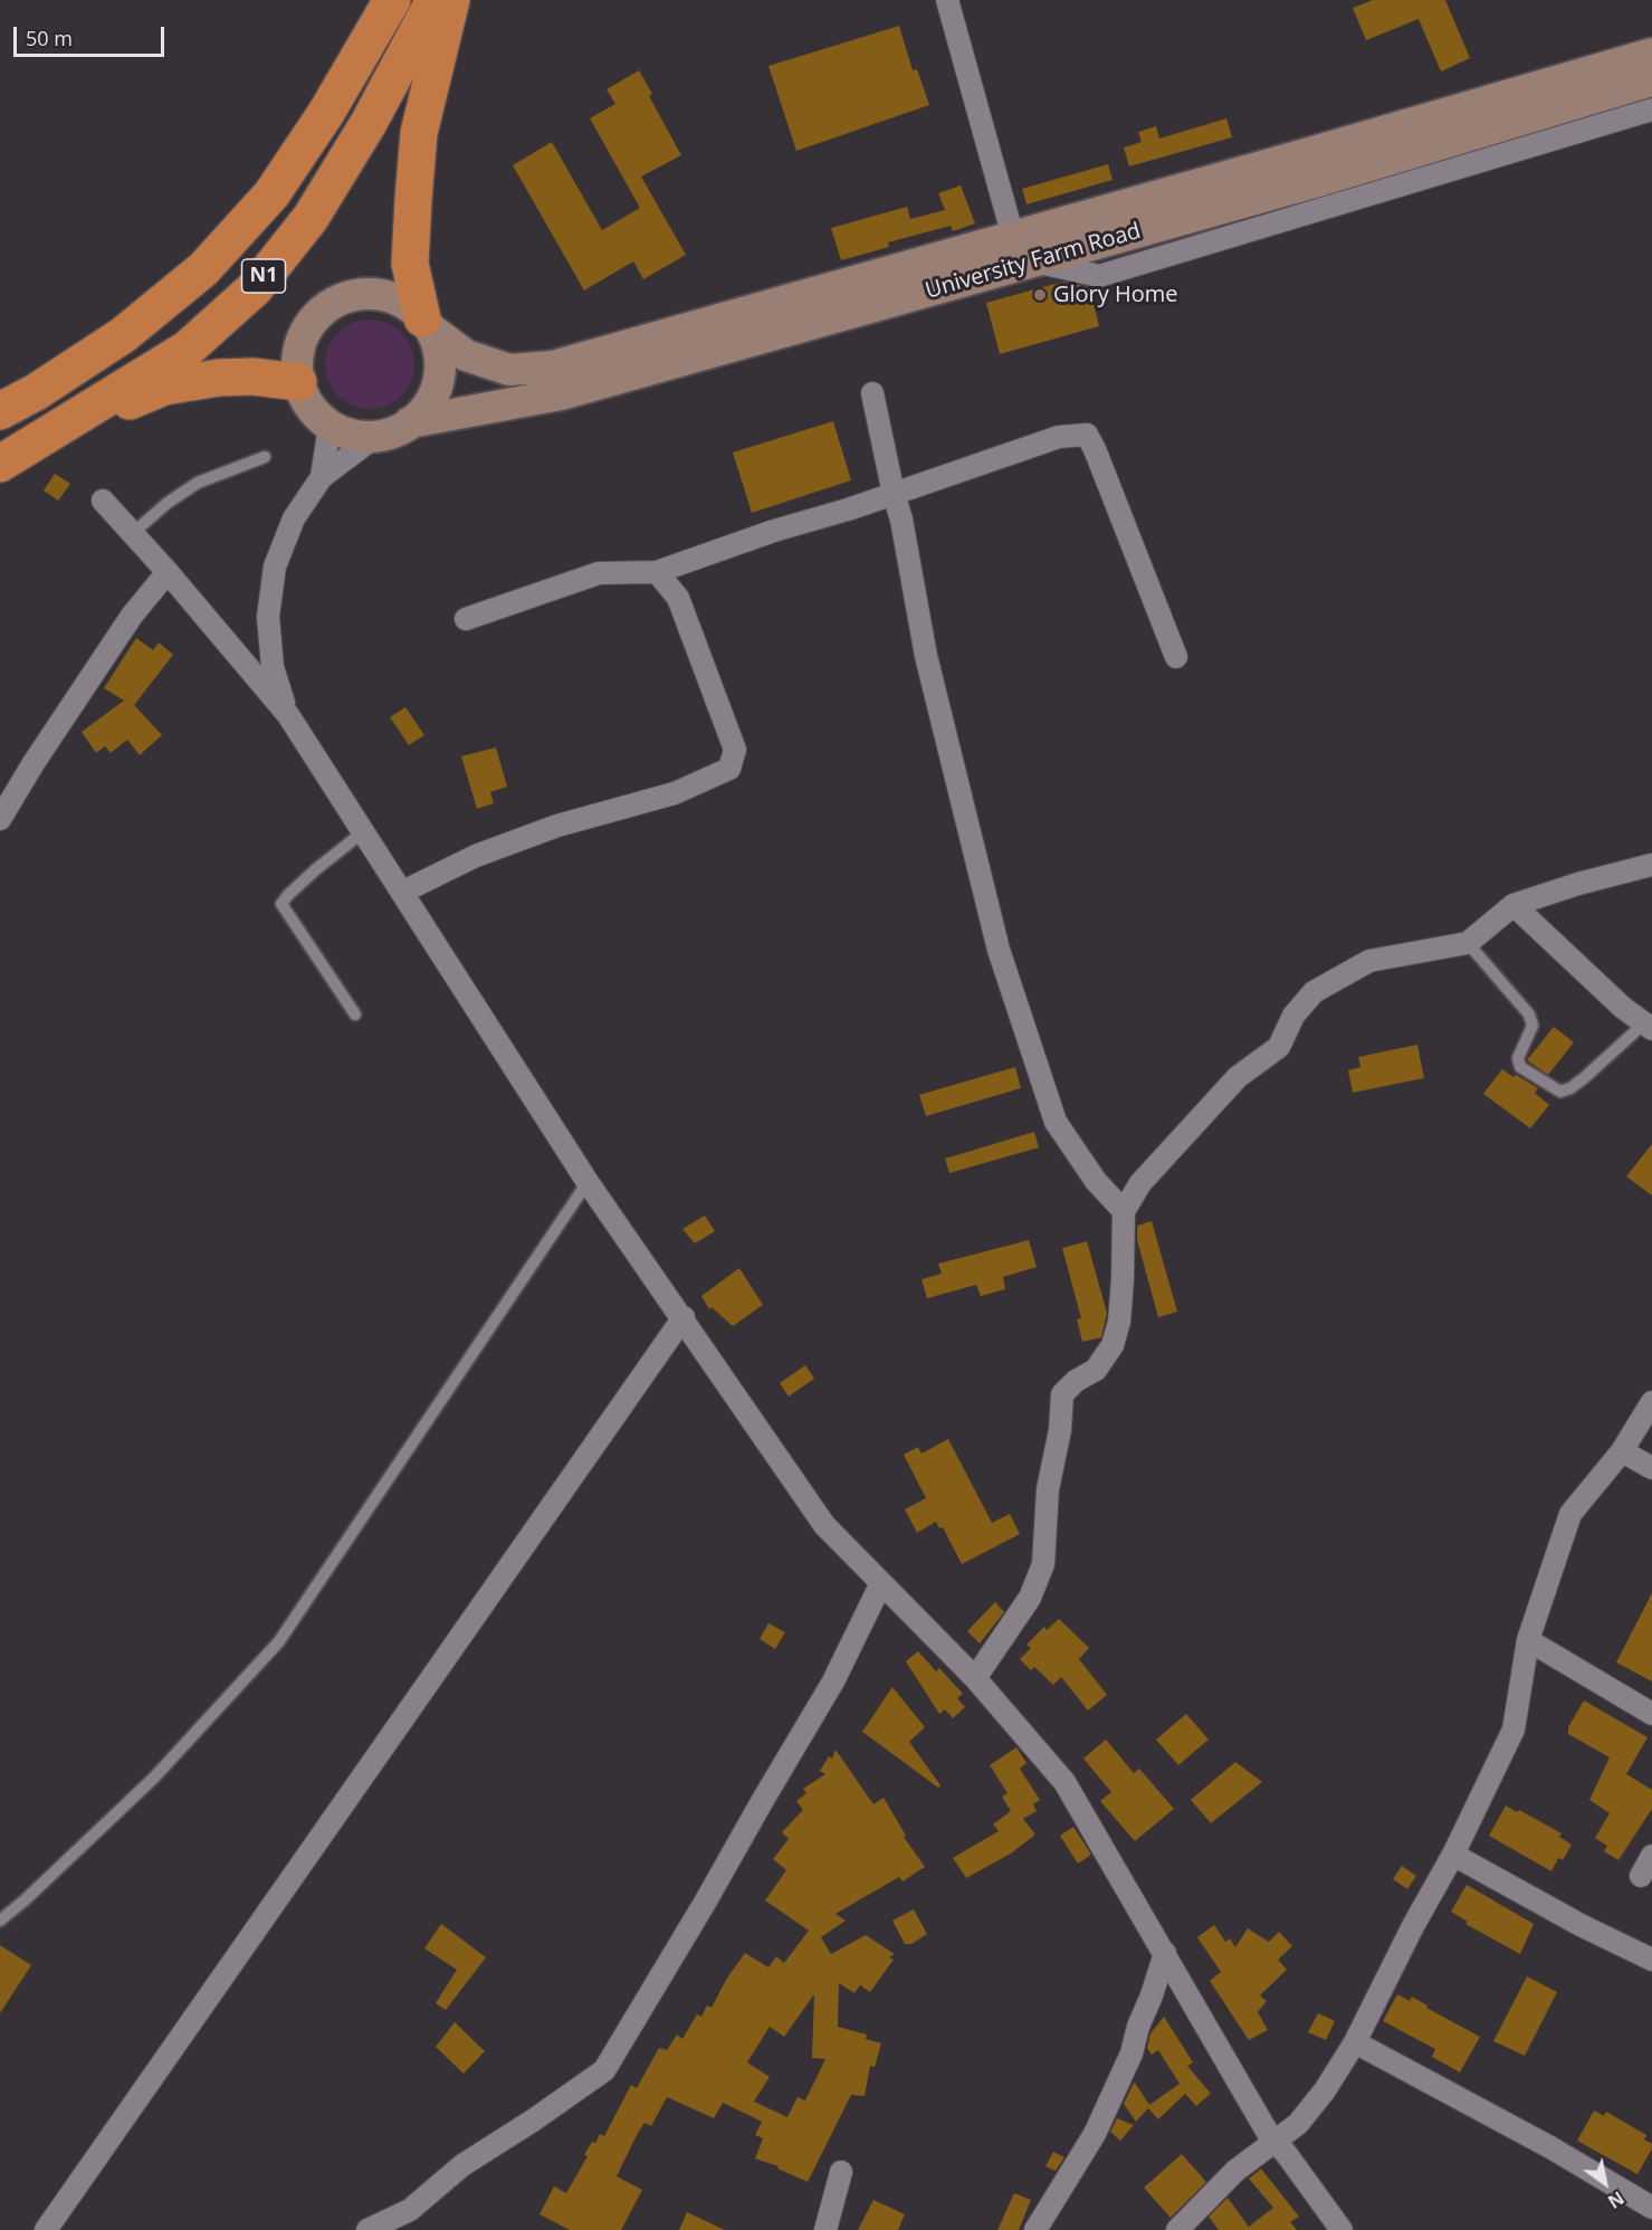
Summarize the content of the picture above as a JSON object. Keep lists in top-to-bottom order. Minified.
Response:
{"streets":{"highway":["N1"],"street":["University Farm Road"]},"places":["Glory Home"],"scale_bar":"50 m","north":"bottom right"}
